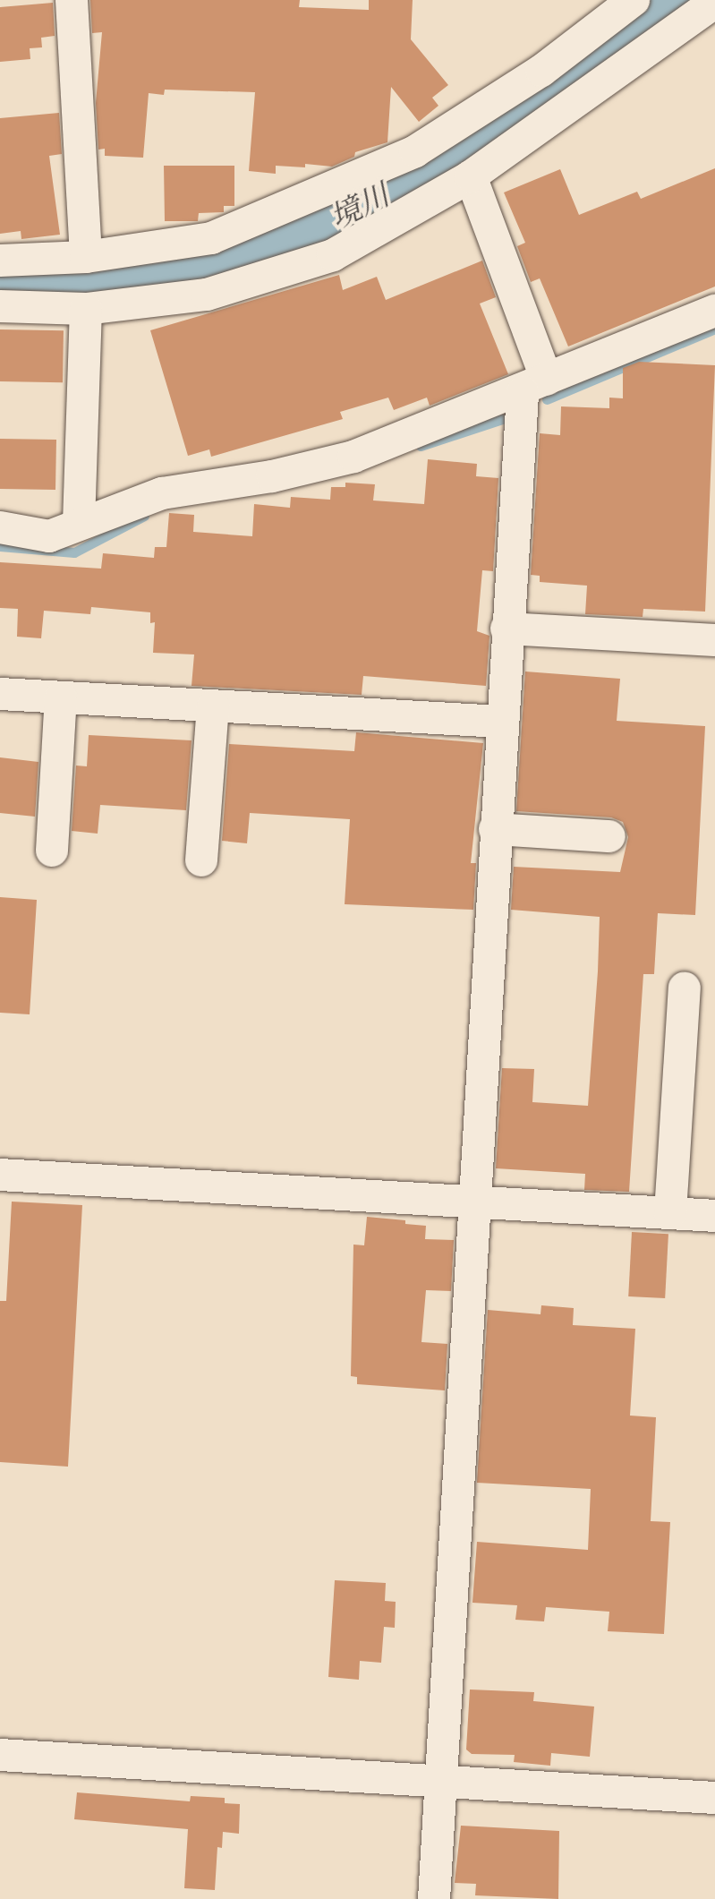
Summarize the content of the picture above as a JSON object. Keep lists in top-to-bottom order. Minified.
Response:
{"water":["境川"]}
